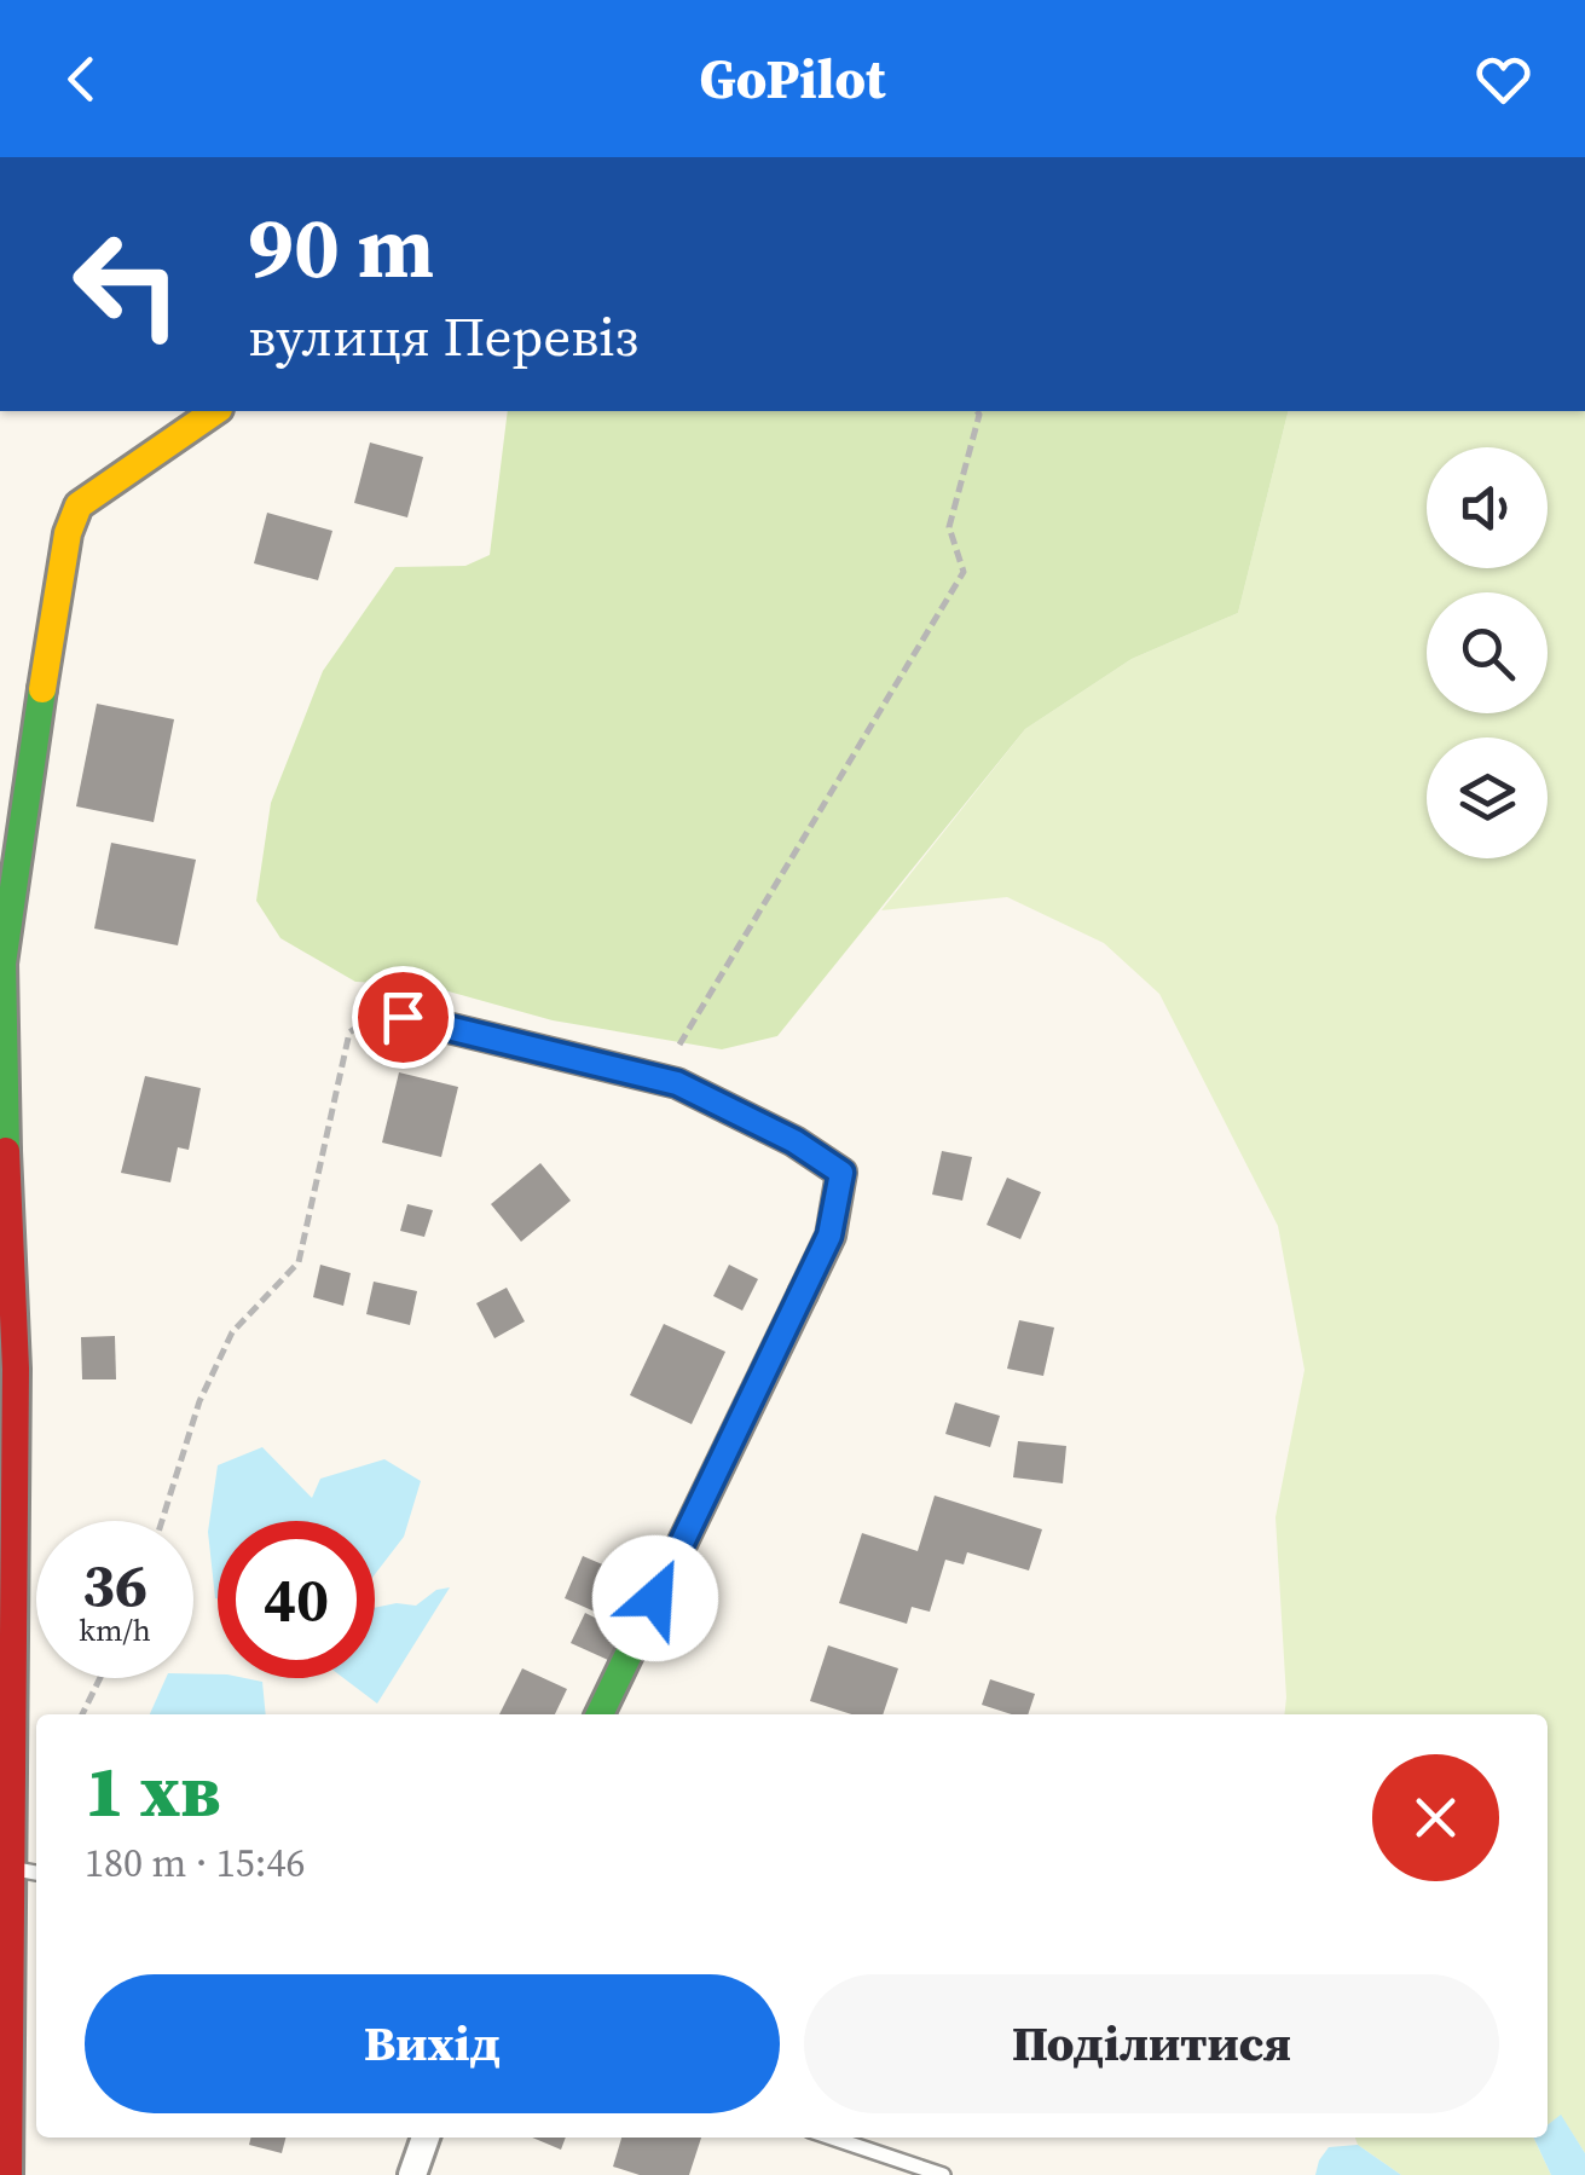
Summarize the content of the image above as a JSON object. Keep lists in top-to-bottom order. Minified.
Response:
{"page":{"header":"GoPilot","turn":["90 m","вулиця Перевіз"],"speed":"36 km/h","limit":"40","heading":["1 хв","180 m · 15:46"],"buttons":["Вихід","Поділитися"]}}
